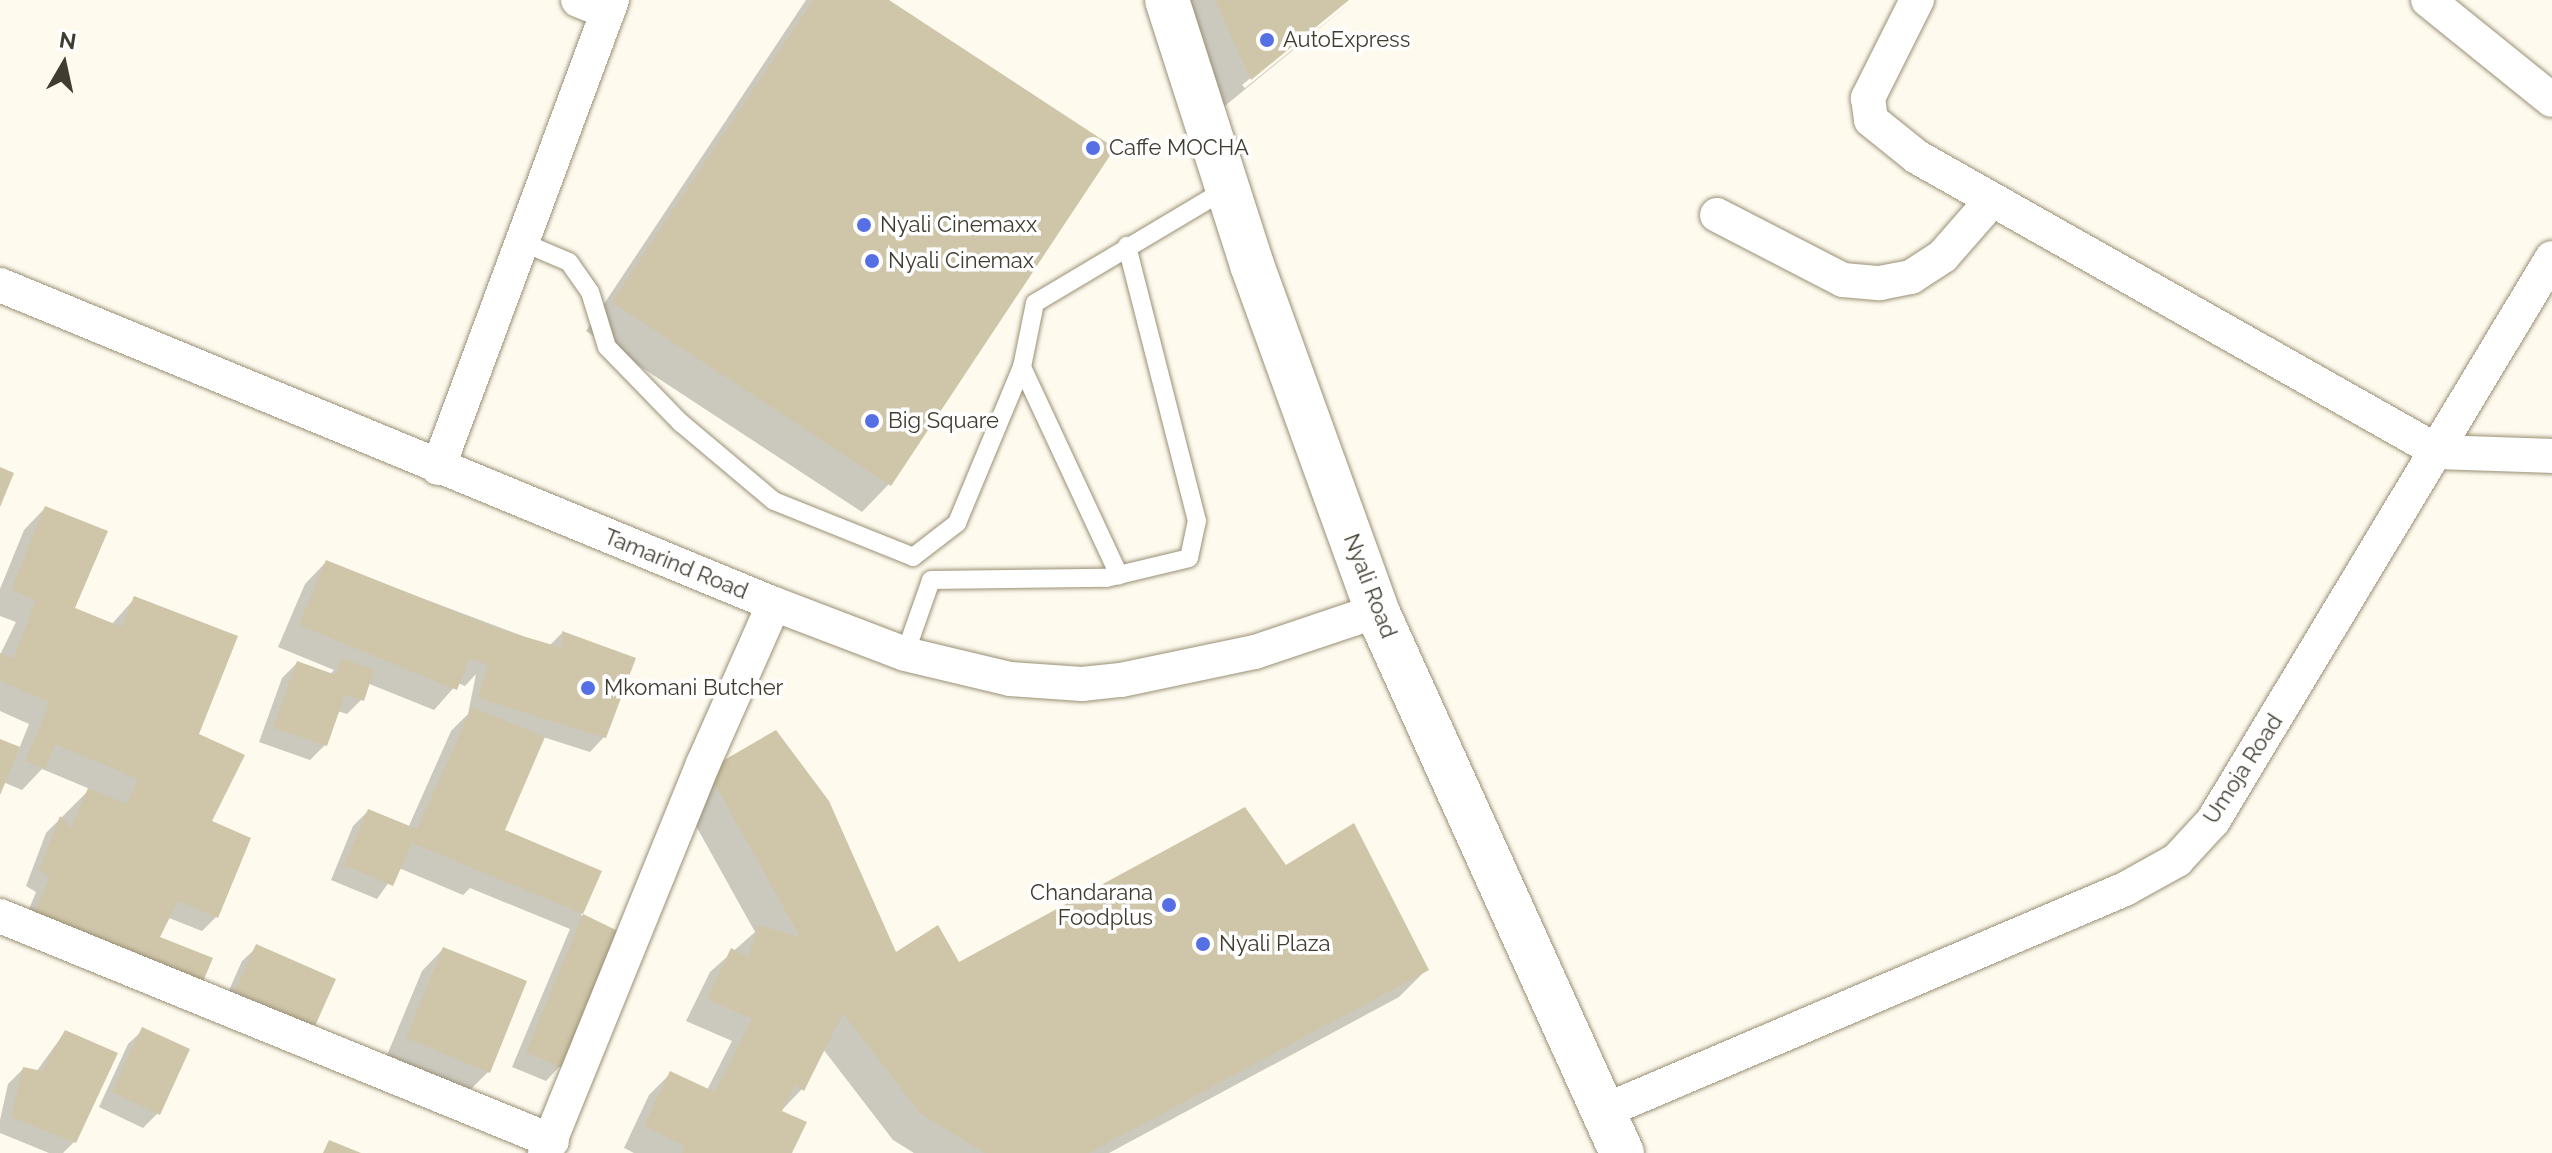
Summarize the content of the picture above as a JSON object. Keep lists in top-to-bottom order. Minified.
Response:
{"streets":{"main road":["Nyali Road"],"street":["Tamarind Road","Umoja Road"]},"crossings":[["Tamarind Road","Nyali Road"],["Nyali Road","Umoja Road"]],"places":["AutoExpress","Caffe MOCHA","Nyali Cinemaxx","Nyali Cinemax","Big Square","Mkomani Butcher","Chandarana Foodplus","Nyali Plaza"],"north":"top"}
